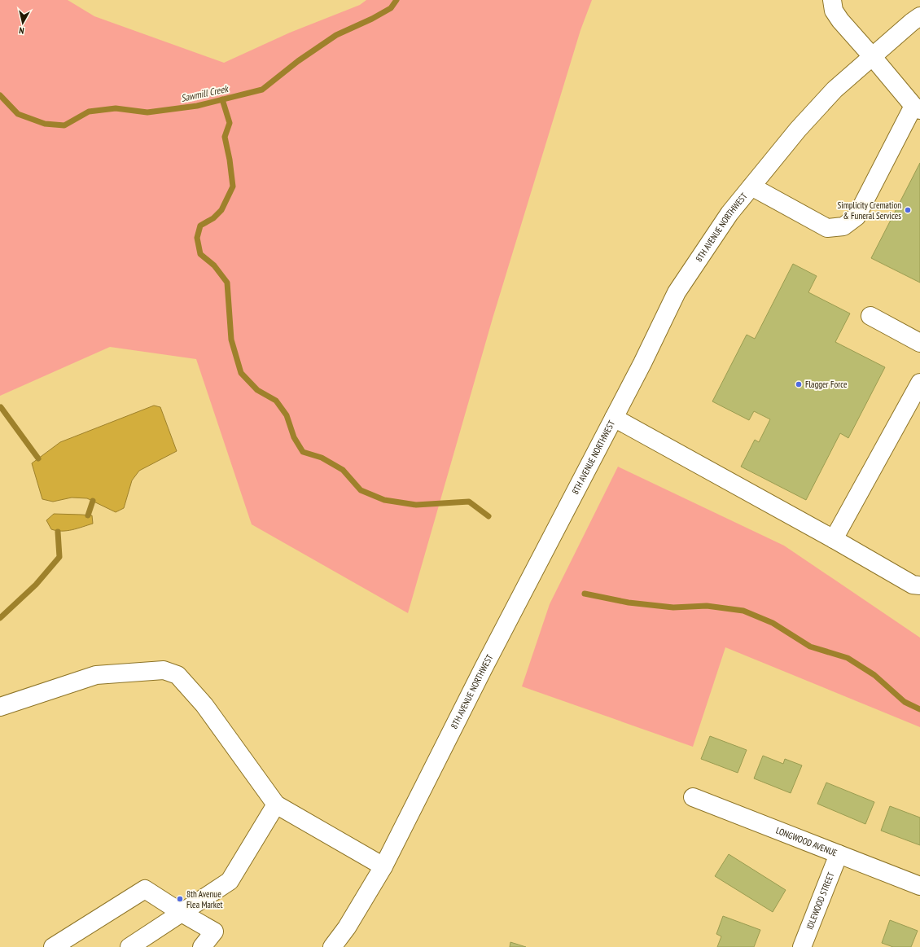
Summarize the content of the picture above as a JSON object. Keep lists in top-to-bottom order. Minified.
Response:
{"streets":{"street":["8TH AVENUE NORTHWEST","LONGWOOD AVENUE","IDLEWOOD STREET"]},"crossings":[["LONGWOOD AVENUE","IDLEWOOD STREET"]],"water":["Sawmill Creek"],"places":["Simplicity Cremation & Funeral Services","Flagger Force","8th Avenue Flea Market"],"north":"bottom"}
